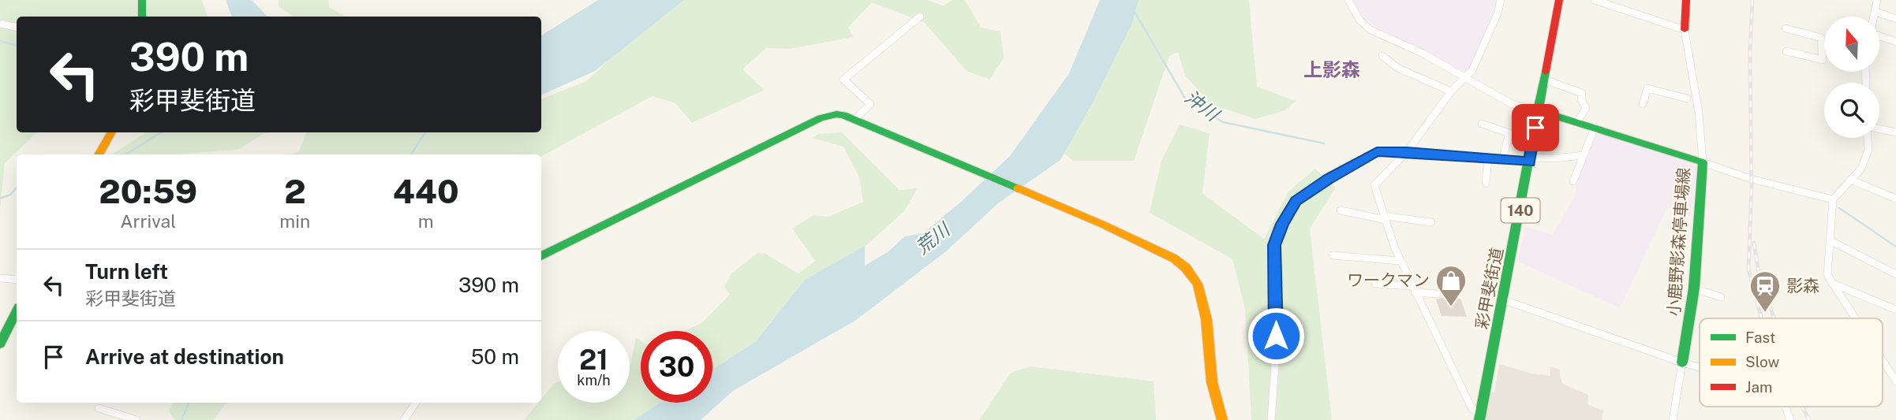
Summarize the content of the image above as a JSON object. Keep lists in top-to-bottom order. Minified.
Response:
{"streets":{"main road":["140","小鹿野影森停車場線","彩甲斐街道"]},"crossings":[["小鹿野影森停車場線","彩甲斐街道"]],"districts":["上影森"],"water":["沖川","荒川"],"places":{"shop":["ワークマン"],"station":["影森"]},"legend":["Fast","Slow","Jam"],"north":"top","page":{"turn":["390 m","彩甲斐街道"],"eta":["20:59","Arrival","2","min","440","m"],"list":[{"name":"Turn left","note":"彩甲斐街道","value":"390 m"},{"name":"Arrive at destination","value":"50 m"}],"speed":"21 km/h","limit":"30"}}
